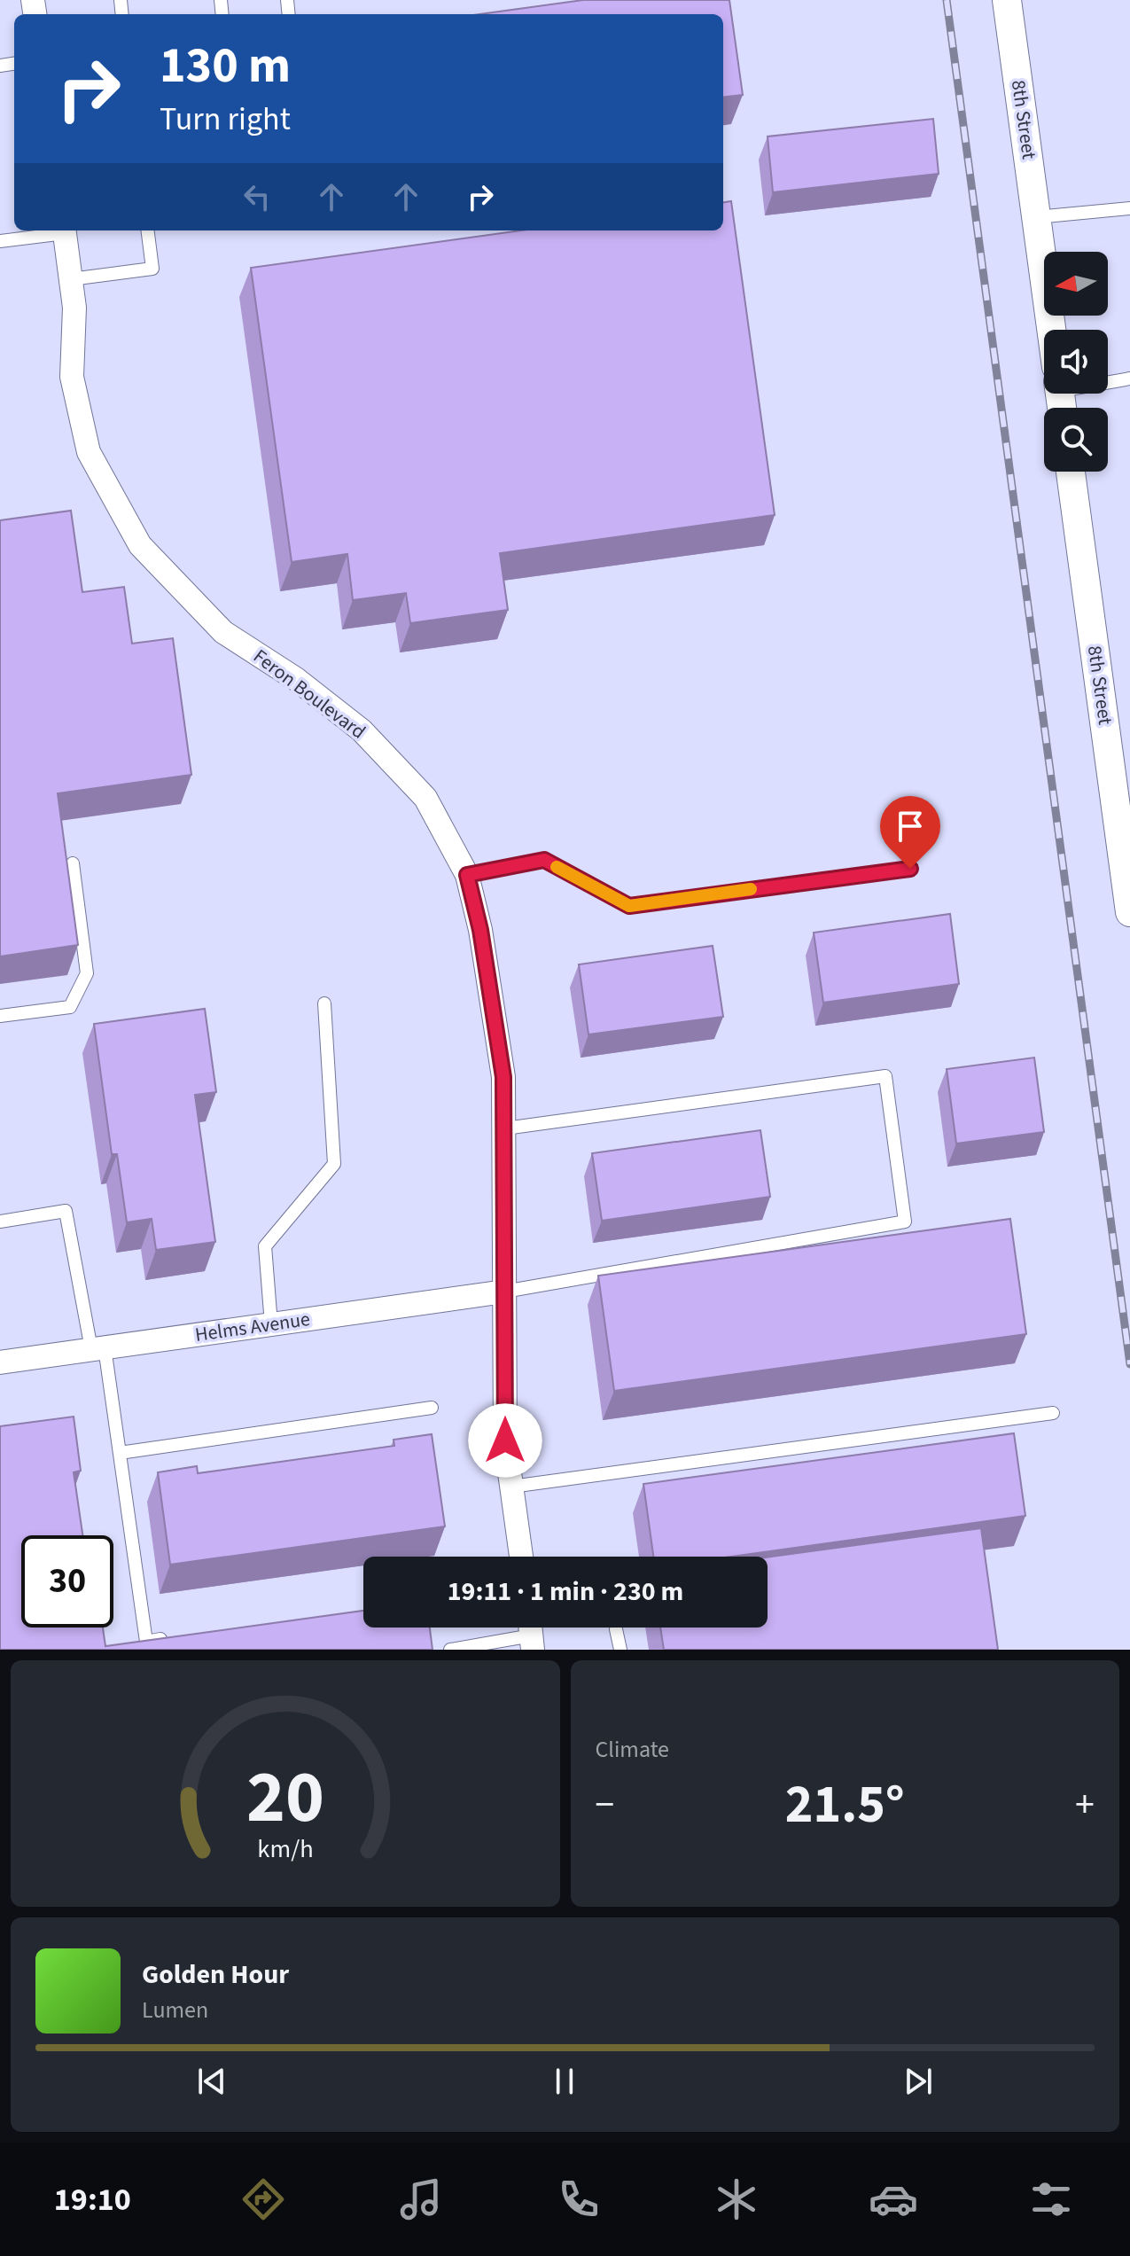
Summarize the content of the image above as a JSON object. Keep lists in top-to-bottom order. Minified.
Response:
{"streets":{"street":["8th Street","Feron Boulevard","Helms Avenue"]},"crossings":[["Feron Boulevard","Helms Avenue"]],"north":"left","page":{"turn":["130 m","Turn right"],"limit":"30","trip":"19:11 · 1 min · 230 m","tile":"Climate","heat":["−","21.5°","+"],"song":["Golden Hour","Lumen"],"tabs":"19:10","gauge":["20","km/h"]}}
